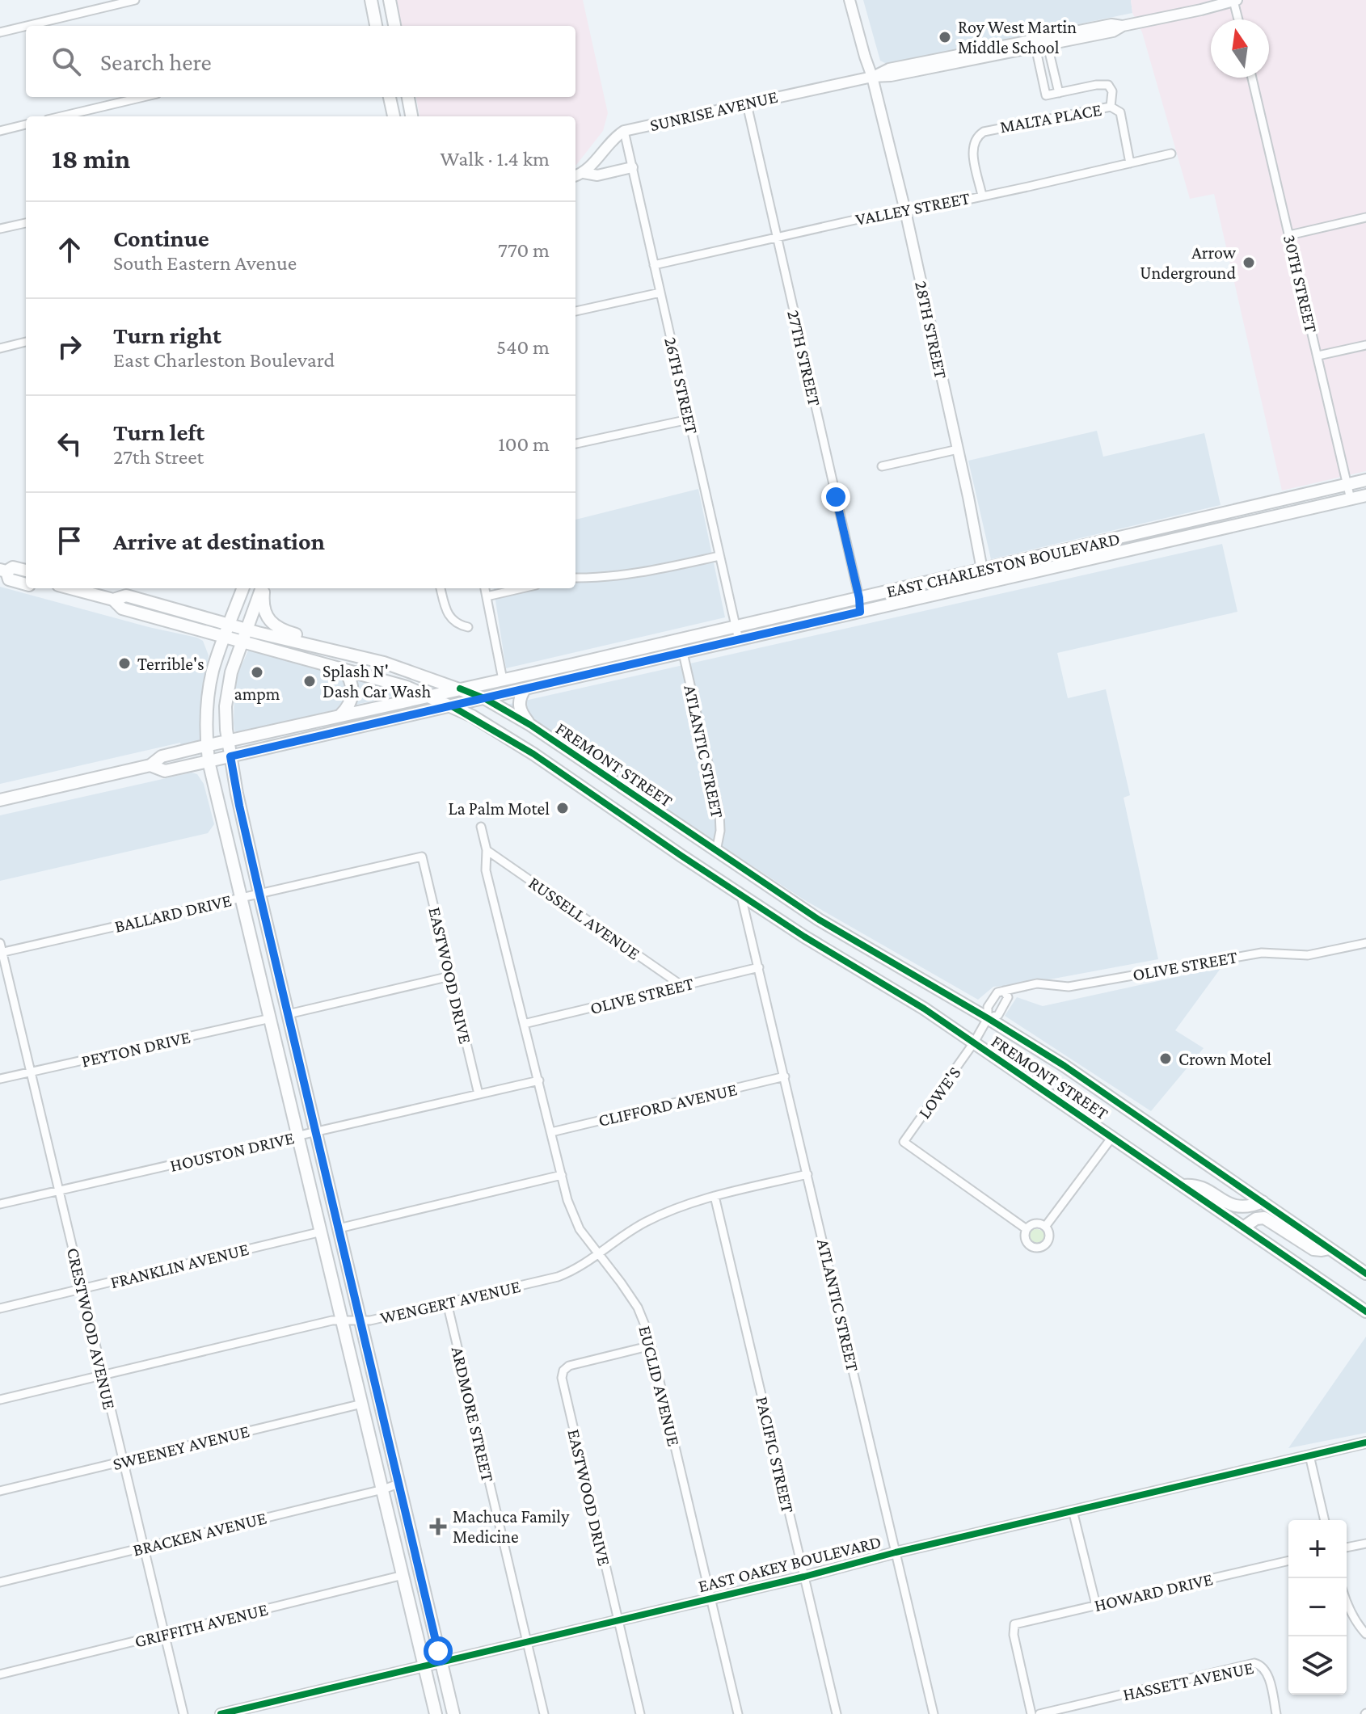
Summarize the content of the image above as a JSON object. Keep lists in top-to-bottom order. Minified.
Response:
{"streets":{"main road":["EAST CHARLESTON BOULEVARD","FREMONT STREET"],"street":["SUNRISE AVENUE","MALTA PLACE","VALLEY STREET","30TH STREET","28TH STREET","27TH STREET","26TH STREET","ATLANTIC STREET","BALLARD DRIVE","RUSSELL AVENUE","OLIVE STREET","EASTWOOD DRIVE","PEYTON DRIVE","LOWE'S","CLIFFORD AVENUE","HOUSTON DRIVE","FRANKLIN AVENUE","WENGERT AVENUE","CRESTWOOD AVENUE","EUCLID AVENUE","ARDMORE STREET","SWEENEY AVENUE","PACIFIC STREET","BRACKEN AVENUE","EAST OAKEY BOULEVARD","HOWARD DRIVE","GRIFFITH AVENUE","HASSETT AVENUE"]},"crossings":[["SUNRISE AVENUE","28TH STREET"],["SUNRISE AVENUE","27TH STREET"],["SUNRISE AVENUE","26TH STREET"],["MALTA PLACE","VALLEY STREET"],["VALLEY STREET","28TH STREET"],["VALLEY STREET","27TH STREET"],["VALLEY STREET","26TH STREET"],["30TH STREET","EAST CHARLESTON BOULEVARD"],["28TH STREET","EAST CHARLESTON BOULEVARD"],["27TH STREET","EAST CHARLESTON BOULEVARD"],["26TH STREET","EAST CHARLESTON BOULEVARD"],["EAST CHARLESTON BOULEVARD","ATLANTIC STREET"],["EAST CHARLESTON BOULEVARD","FREMONT STREET"],["ATLANTIC STREET","FREMONT STREET"],["ATLANTIC STREET","OLIVE STREET"],["ATLANTIC STREET","CLIFFORD AVENUE"],["ATLANTIC STREET","WENGERT AVENUE"],["ATLANTIC STREET","EAST OAKEY BOULEVARD"],["FREMONT STREET","LOWE'S"],["BALLARD DRIVE","EASTWOOD DRIVE"],["BALLARD DRIVE","CRESTWOOD AVENUE"],["RUSSELL AVENUE","OLIVE STREET"],["RUSSELL AVENUE","EUCLID AVENUE"],["OLIVE STREET","EUCLID AVENUE"],["EASTWOOD DRIVE","HOUSTON DRIVE"],["EASTWOOD DRIVE","EUCLID AVENUE"],["EASTWOOD DRIVE","EAST OAKEY BOULEVARD"],["PEYTON DRIVE","CRESTWOOD AVENUE"],["CLIFFORD AVENUE","EUCLID AVENUE"],["HOUSTON DRIVE","CRESTWOOD AVENUE"],["HOUSTON DRIVE","EUCLID AVENUE"],["FRANKLIN AVENUE","CRESTWOOD AVENUE"],["WENGERT AVENUE","CRESTWOOD AVENUE"],["WENGERT AVENUE","EUCLID AVENUE"],["WENGERT AVENUE","ARDMORE STREET"],["WENGERT AVENUE","PACIFIC STREET"],["CRESTWOOD AVENUE","SWEENEY AVENUE"],["CRESTWOOD AVENUE","BRACKEN AVENUE"],["CRESTWOOD AVENUE","GRIFFITH AVENUE"],["EUCLID AVENUE","EAST OAKEY BOULEVARD"],["ARDMORE STREET","EAST OAKEY BOULEVARD"],["PACIFIC STREET","EAST OAKEY BOULEVARD"]],"places":{"other":["Roy West Martin Middle School","Arrow Underground","Terrible's","ampm","Splash N' Dash Car Wash","La Palm Motel","Crown Motel"],"health":["Machuca Family Medicine"]},"north":"top","page":{"search":"Search here","heading":["18 min","Walk · 1.4 km"],"list":[["Continue","South Eastern Avenue","770 m"],["Turn right","East Charleston Boulevard","540 m"],["Turn left","27th Street","100 m"],"Arrive at destination"],"map_buttons":["+","−"]}}
